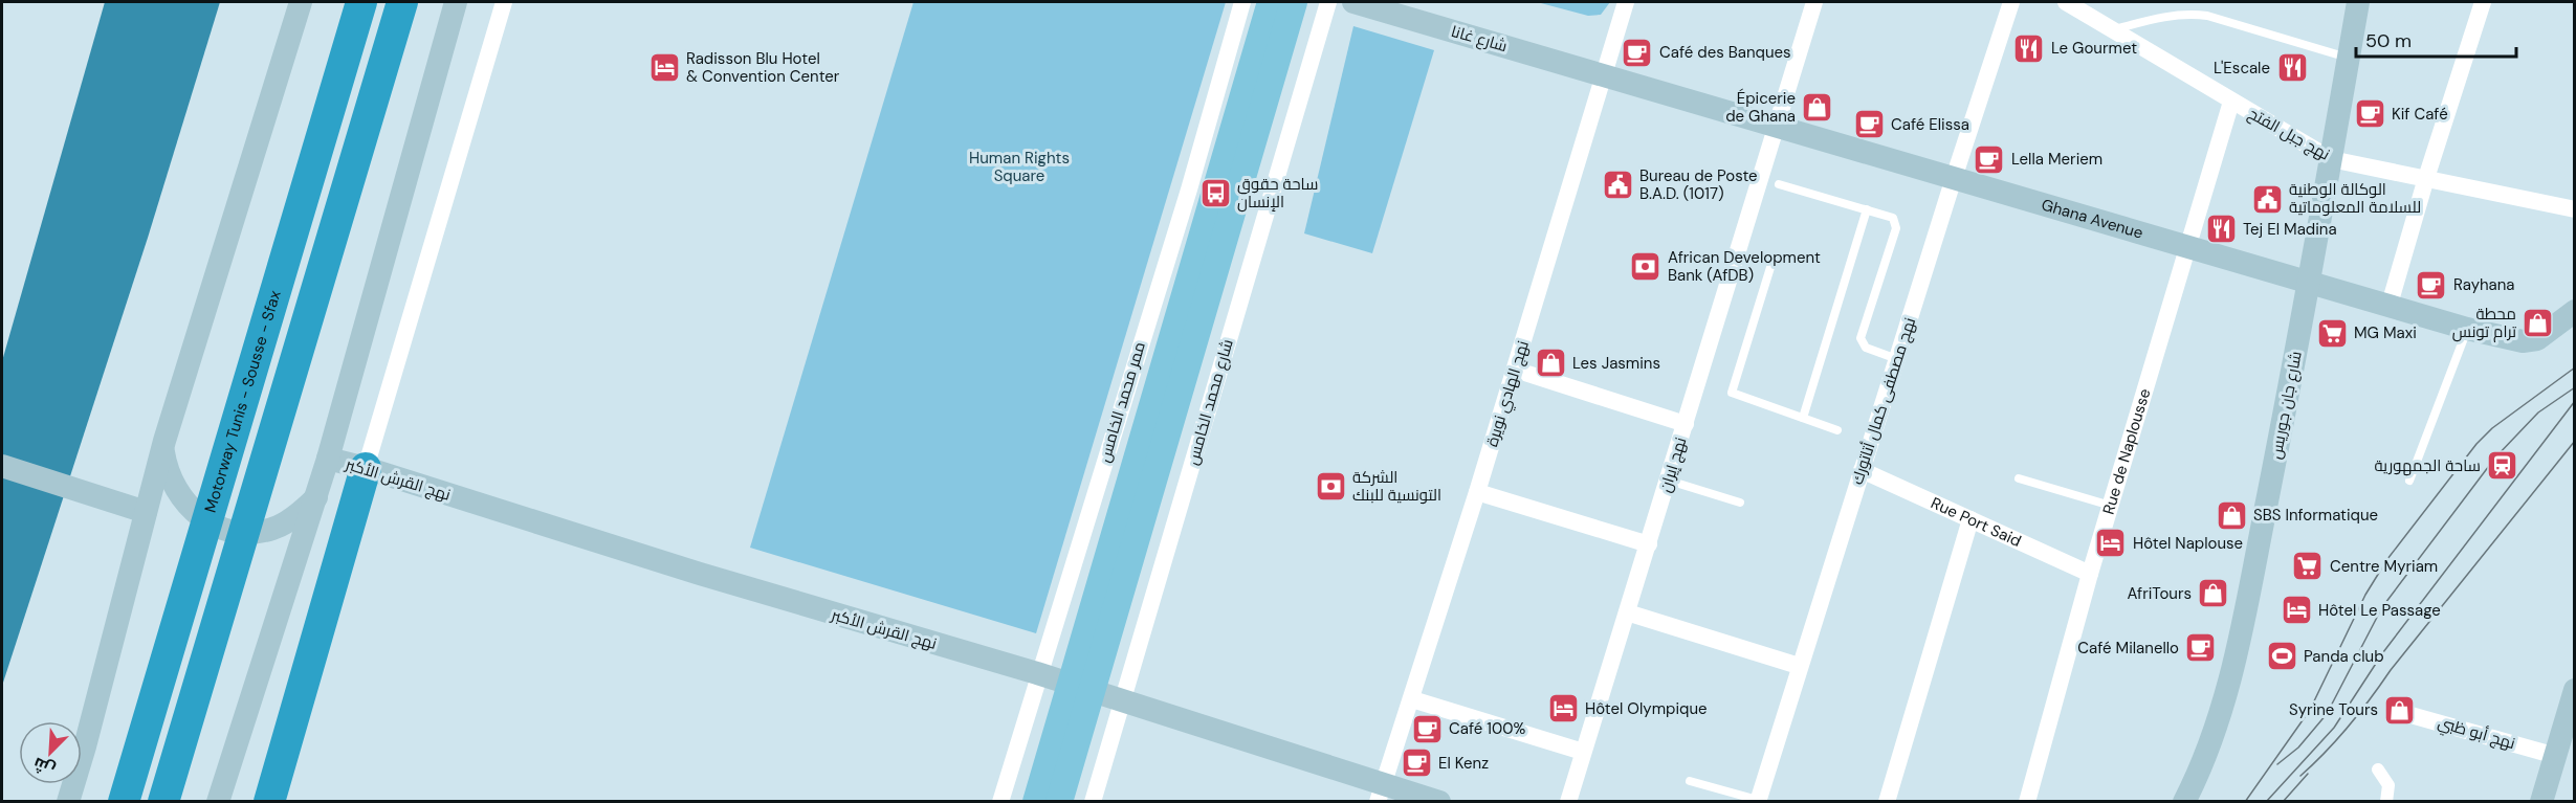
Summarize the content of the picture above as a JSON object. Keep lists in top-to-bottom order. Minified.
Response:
{"streets":{"highway":["Motorway Tunis - Sousse - Sfax"],"main road":["شارع غانا","Ghana Avenue","شارع محمد الخامس","شارع جان جوريس","نهج القرش الأكبر"],"street":["نهج جبل الفتح","نهج الهادي نويرة","نهج مصطفى كمال أتاتورك","ممر محمد الخامس","Rue de Naplousse","نهج إيران","Rue Port Said","نهج أبو ظبي"]},"crossings":[["شارع غانا","Ghana Avenue"],["شارع غانا","نهج الهادي نويرة"],["نهج جبل الفتح","شارع جان جوريس"],["نهج جبل الفتح","Rue de Naplousse"],["Ghana Avenue","نهج الهادي نويرة"],["Ghana Avenue","نهج مصطفى كمال أتاتورك"],["Ghana Avenue","شارع جان جوريس"],["Ghana Avenue","Rue de Naplousse"],["Ghana Avenue","نهج إيران"],["نهج الهادي نويرة","نهج القرش الأكبر"],["نهج مصطفى كمال أتاتورك","Rue Port Said"],["ممر محمد الخامس","نهج القرش الأكبر"],["شارع محمد الخامس","نهج القرش الأكبر"],["Rue de Naplousse","Rue Port Said"]],"parks":["Human Rights Square"],"places":{"restaurant":["Le Gourmet","L'Escale","Tej El Madina"],"cafe":["Café des Banques","Kif Café","Café Elissa","Lella Meriem","Rayhana","Café Milanello","Café 100%","El Kenz"],"hotel":["Radisson Blu Hotel & Convention Center","Hôtel Naplouse","Hôtel Le Passage","Hôtel Olympique"],"shop":["Épicerie de Ghana","محطة ترام تونس","Les Jasmins","SBS Informatique","AfriTours","Syrine Tours"],"public building":["Bureau de Poste B.A.D. (1017)","الوكالة الوطنية للسلامة المعلوماتية"],"bus stop":["ساحة حقوق الإنسان"],"bank":["African Development Bank (AfDB)","الشركة التونسية للبنك"],"supermarket":["MG Maxi","Centre Myriam"],"station":["ساحة الجمهورية"],"sports":["Panda club"]},"scale_bar":"50 m","north":"bottom left"}
